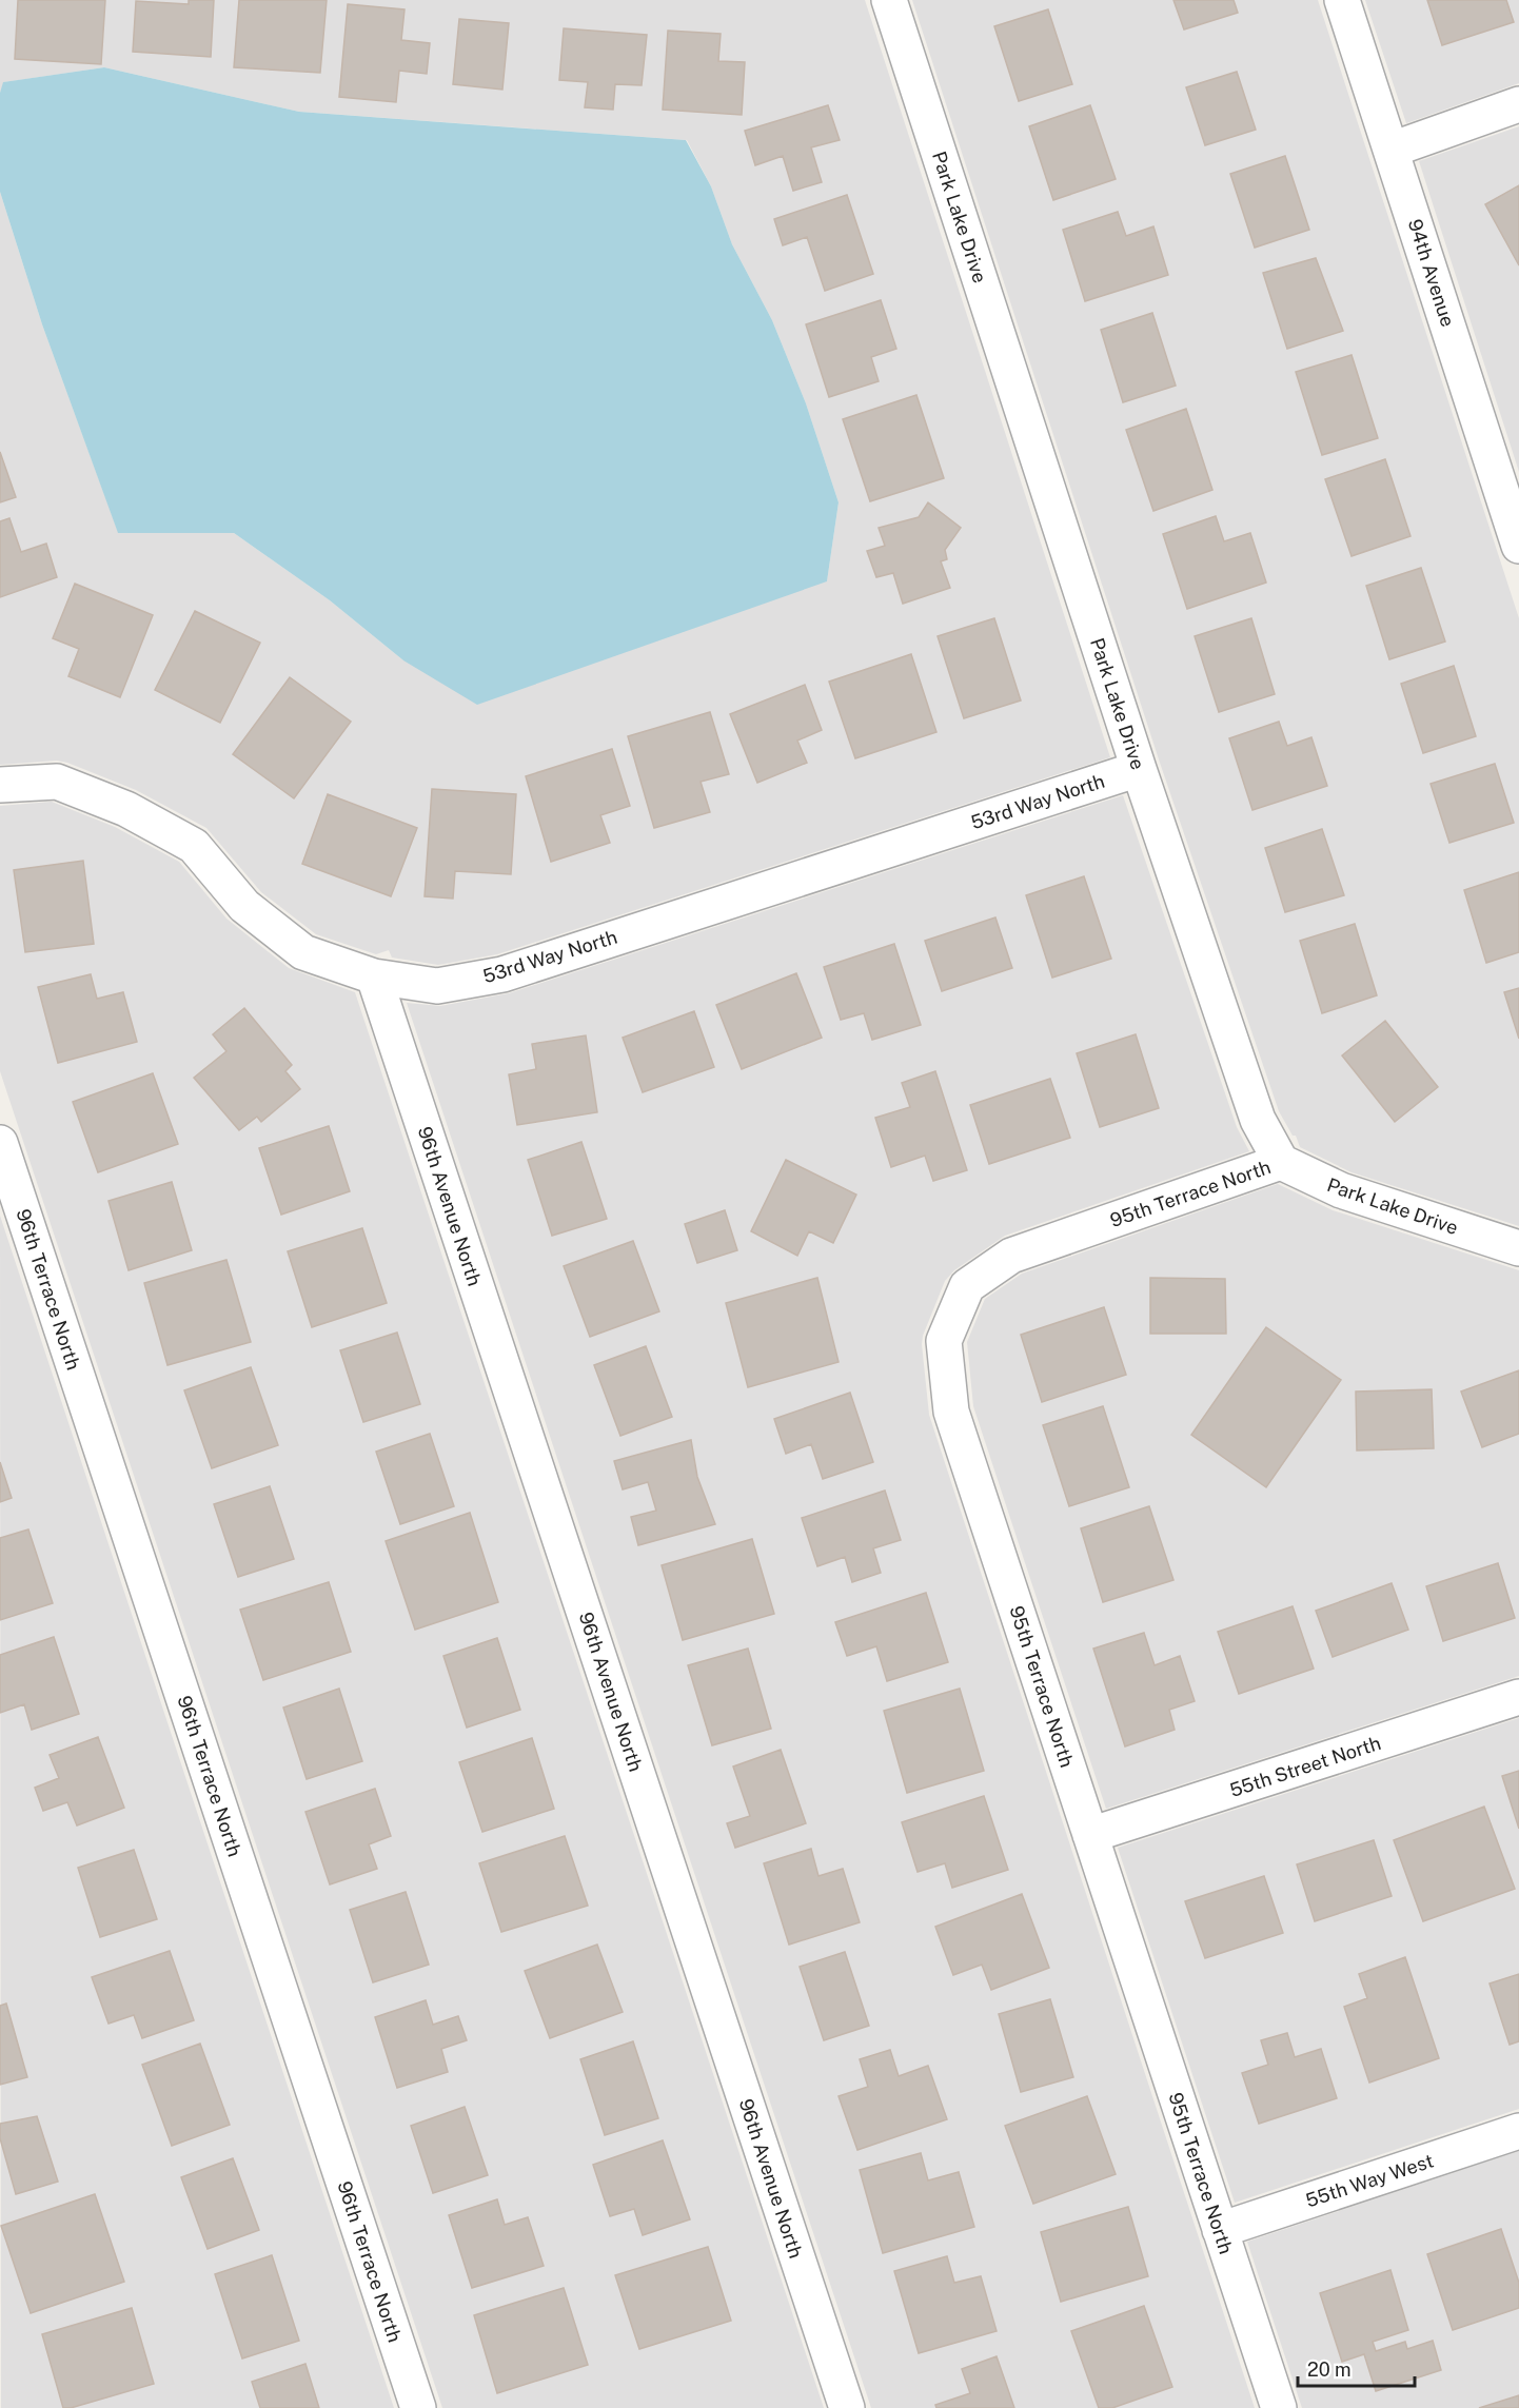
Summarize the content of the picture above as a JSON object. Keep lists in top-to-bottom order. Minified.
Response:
{"streets":{"street":["Park Lake Drive","94th Avenue","53rd Way North","95th Terrace North","96th Avenue North","96th Terrace North","55th Street North","55th Way West"]},"crossings":[["Park Lake Drive","53rd Way North"],["Park Lake Drive","95th Terrace North"],["53rd Way North","96th Avenue North"],["95th Terrace North","55th Street North"],["95th Terrace North","55th Way West"]],"scale_bar":"20 m"}
